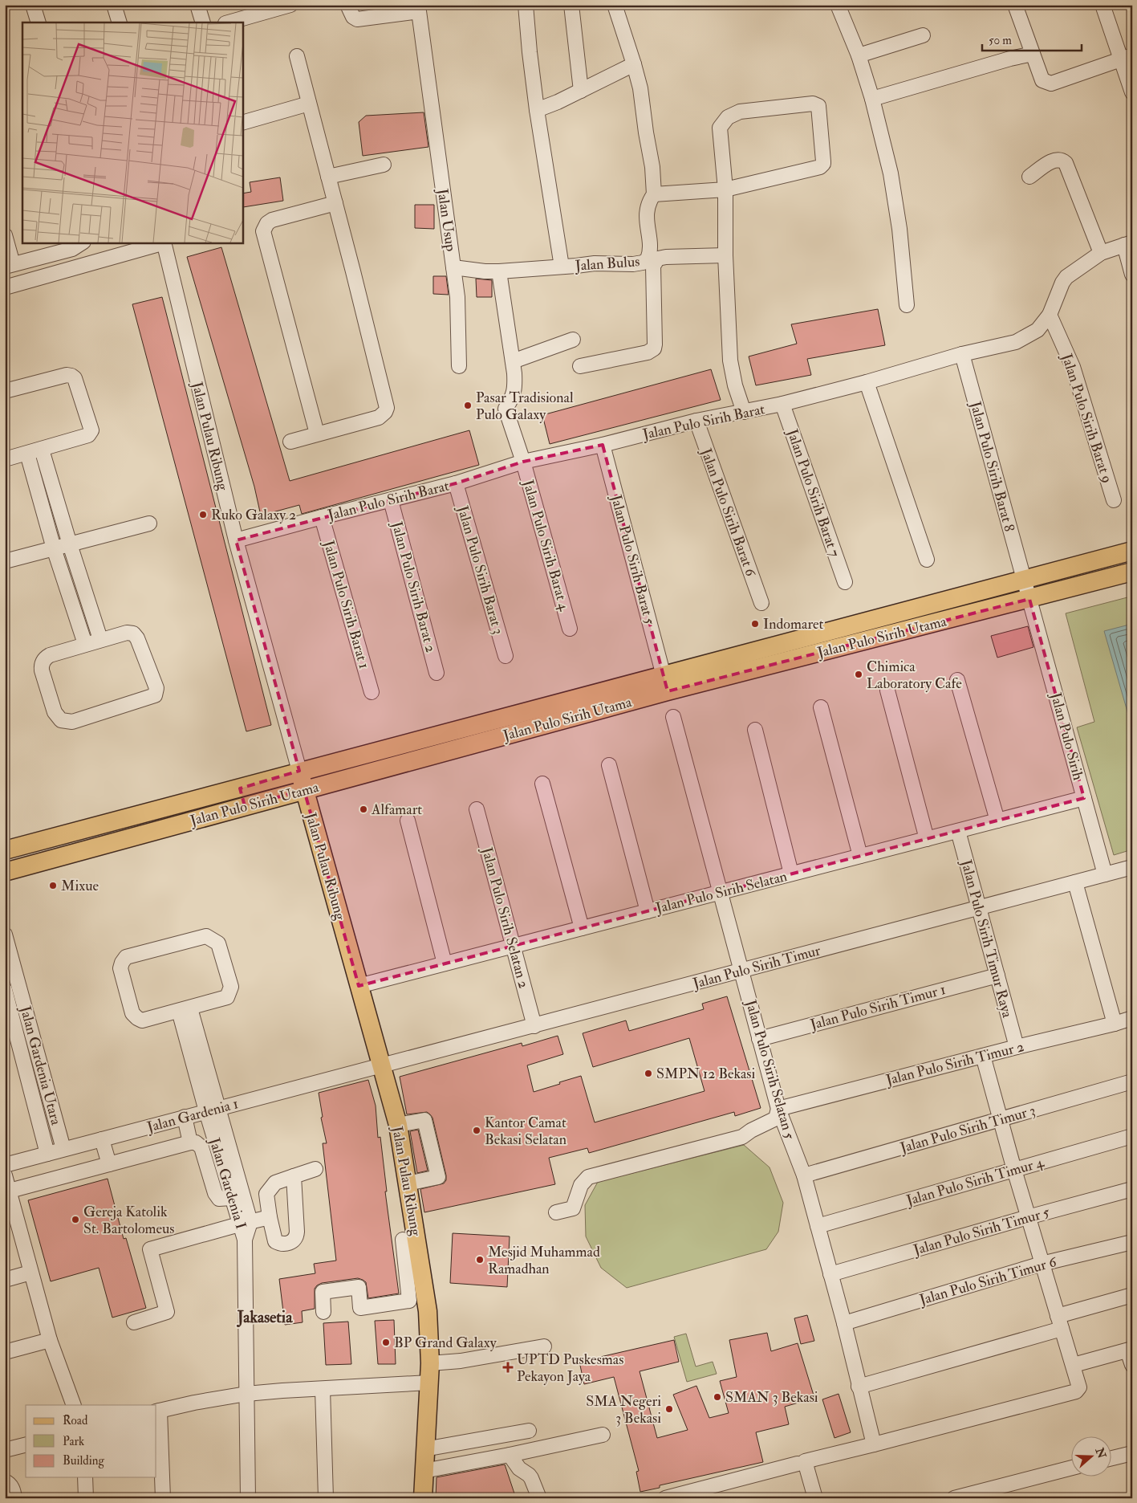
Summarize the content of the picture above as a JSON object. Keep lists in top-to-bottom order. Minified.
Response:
{"streets":{"main road":["Jalan Pulau Ribung","Jalan Pulo Sirih Utama"],"street":["Jalan Usup","Jalan Bulus","Jalan Pulo Sirih Barat 9","Jalan Pulo Sirih Barat","Jalan Pulo Sirih Barat 8","Jalan Pulo Sirih Barat 7","Jalan Pulo Sirih Barat 6","Jalan Pulo Sirih Barat 4","Jalan Pulo Sirih Barat 5","Jalan Pulo Sirih Barat 3","Jalan Pulo Sirih Barat 2","Jalan Pulo Sirih Barat 1","Jalan Pulo Sirih","Jalan Pulo Sirih Selatan","Jalan Pulo Sirih Selatan 2","Jalan Pulo Sirih Timur Raya","Jalan Pulo Sirih Timur","Jalan Pulo Sirih Timur 1","Jalan Pulo Sirih Timur 2","Jalan Gardenia Utara","Jalan Pulo Sirih Selatan 5","Jalan Gardenia 1","Jalan Pulo Sirih Timur 3","Jalan Pulo Sirih Timur 4","Jalan Gardenia I","Jalan Pulo Sirih Timur 5","Jalan Pulo Sirih Timur 6"]},"crossings":[["Jalan Usup","Jalan Bulus"],["Jalan Pulo Sirih Barat 9","Jalan Pulo Sirih Barat"],["Jalan Pulo Sirih Barat","Jalan Pulau Ribung"],["Jalan Pulo Sirih Barat","Jalan Pulo Sirih Barat 8"],["Jalan Pulo Sirih Barat","Jalan Pulo Sirih Barat 7"],["Jalan Pulo Sirih Barat","Jalan Pulo Sirih Barat 6"],["Jalan Pulo Sirih Barat","Jalan Pulo Sirih Barat 4"],["Jalan Pulo Sirih Barat","Jalan Pulo Sirih Barat 5"],["Jalan Pulo Sirih Barat","Jalan Pulo Sirih Barat 3"],["Jalan Pulo Sirih Barat","Jalan Pulo Sirih Barat 2"],["Jalan Pulo Sirih Barat","Jalan Pulo Sirih Barat 1"],["Jalan Pulau Ribung","Jalan Pulo Sirih Utama"],["Jalan Pulau Ribung","Jalan Pulo Sirih Selatan"],["Jalan Pulau Ribung","Jalan Pulo Sirih Timur"],["Jalan Pulau Ribung","Jalan Gardenia 1"],["Jalan Pulo Sirih Barat 8","Jalan Pulo Sirih Utama"],["Jalan Pulo Sirih Barat 8","Jalan Pulo Sirih"],["Jalan Pulo Sirih Barat 5","Jalan Pulo Sirih Utama"],["Jalan Pulo Sirih Utama","Jalan Pulo Sirih"],["Jalan Pulo Sirih","Jalan Pulo Sirih Selatan"],["Jalan Pulo Sirih","Jalan Pulo Sirih Timur"],["Jalan Pulo Sirih Selatan","Jalan Pulo Sirih Selatan 2"],["Jalan Pulo Sirih Selatan","Jalan Pulo Sirih Timur Raya"],["Jalan Pulo Sirih Selatan","Jalan Pulo Sirih Selatan 5"],["Jalan Pulo Sirih Selatan 2","Jalan Pulo Sirih Timur"],["Jalan Pulo Sirih Timur Raya","Jalan Pulo Sirih Timur"],["Jalan Pulo Sirih Timur Raya","Jalan Pulo Sirih Timur 1"],["Jalan Pulo Sirih Timur Raya","Jalan Pulo Sirih Timur 2"],["Jalan Pulo Sirih Timur","Jalan Pulo Sirih Selatan 5"],["Jalan Pulo Sirih Timur","Jalan Gardenia 1"],["Jalan Pulo Sirih Timur 1","Jalan Pulo Sirih Selatan 5"],["Jalan Pulo Sirih Timur 2","Jalan Pulo Sirih Selatan 5"],["Jalan Gardenia Utara","Jalan Gardenia 1"],["Jalan Pulo Sirih Selatan 5","Jalan Pulo Sirih Timur 3"],["Jalan Pulo Sirih Selatan 5","Jalan Pulo Sirih Timur 4"],["Jalan Pulo Sirih Selatan 5","Jalan Pulo Sirih Timur 5"],["Jalan Pulo Sirih Selatan 5","Jalan Pulo Sirih Timur 6"],["Jalan Gardenia 1","Jalan Gardenia I"]],"districts":["Jakasetia"],"places":{"other":["Pasar Tradisional Pulo Galaxy","Ruko Galaxy 2","Indomaret","Chimica Laboratory Cafe","Alfamart","Mixue","SMPN 12 Bekasi","Kantor Camat Bekasi Selatan","Gereja Katolik St. Bartolomeus","Mesjid Muhammad Ramadhan","BP Grand Galaxy","SMAN 3 Bekasi","SMA Negeri 3 Bekasi"],"health":["UPTD Puskesmas Pekayon Jaya"]},"legend":["Road","Park","Building"],"scale_bar":"50 m","north":"right"}
